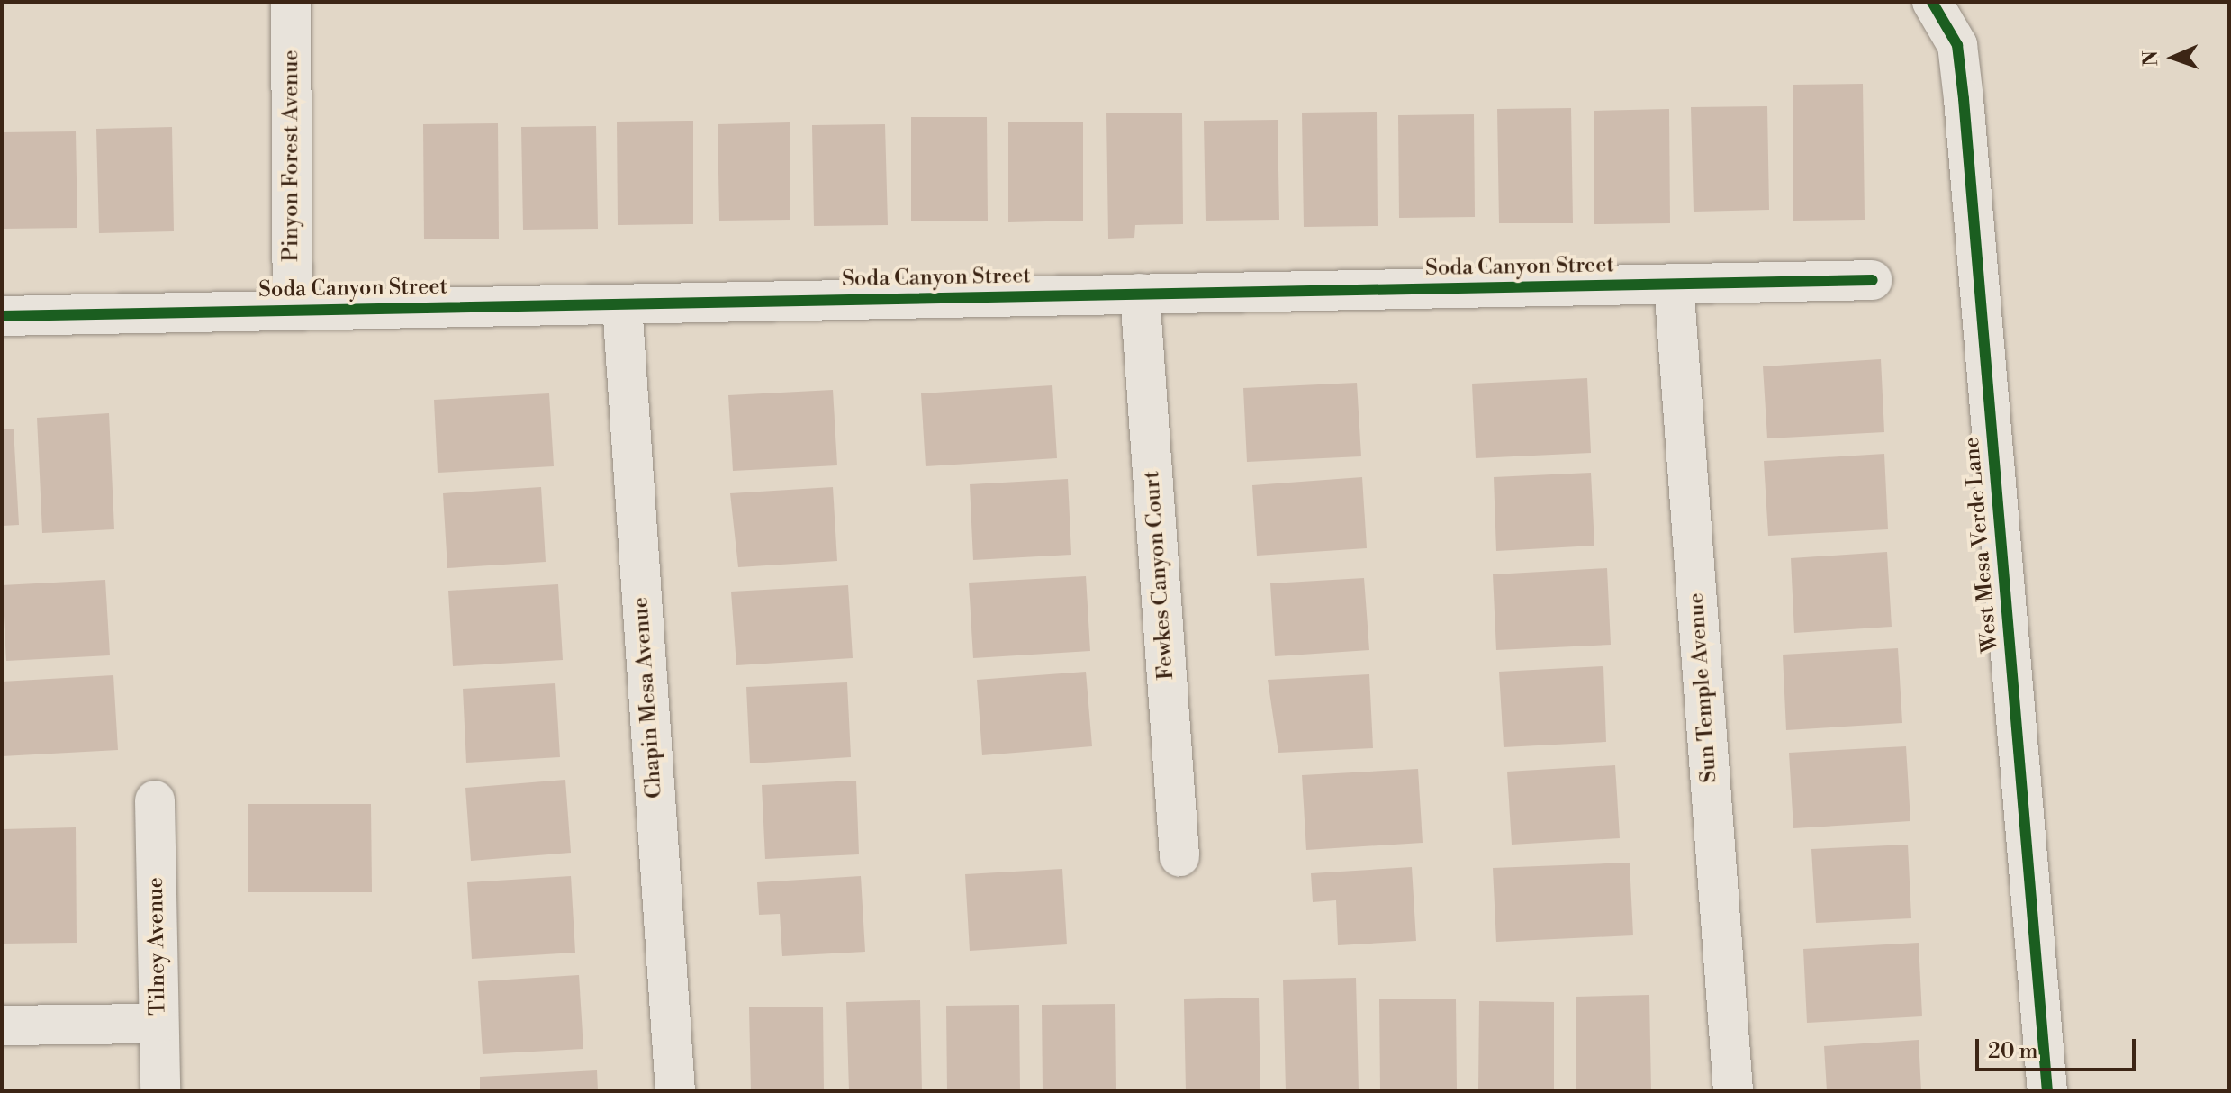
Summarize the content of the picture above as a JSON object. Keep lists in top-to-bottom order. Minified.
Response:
{"streets":{"street":["Pinyon Forest Avenue","Soda Canyon Street","West Mesa Verde Lane","Fewkes Canyon Court","Sun Temple Avenue","Chapin Mesa Avenue","Tilney Avenue"]},"crossings":[["Pinyon Forest Avenue","Soda Canyon Street"],["Soda Canyon Street","Fewkes Canyon Court"],["Soda Canyon Street","Sun Temple Avenue"],["Soda Canyon Street","Chapin Mesa Avenue"]],"scale_bar":"20 m","north":"left"}
